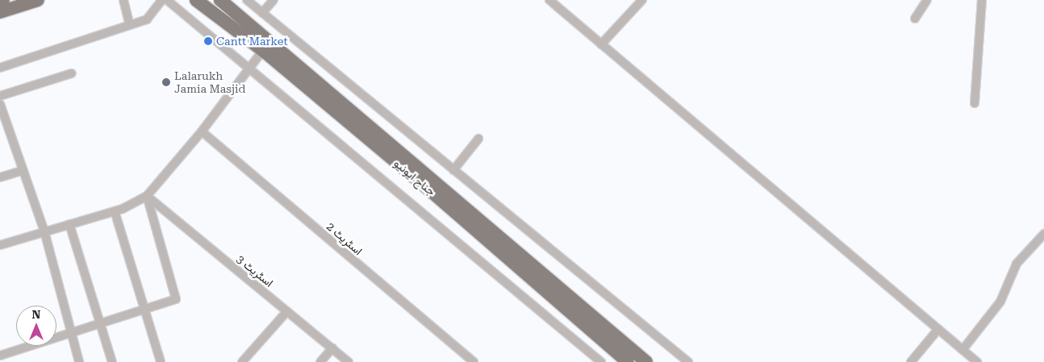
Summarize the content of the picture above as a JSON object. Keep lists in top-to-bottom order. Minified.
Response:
{"streets":{"main road":["جناح ایونیو"],"street":["اسٹریٹ 2","اسٹریٹ 3"]},"places":["Cantt Market","Lalarukh Jamia Masjid"],"north":"top"}
